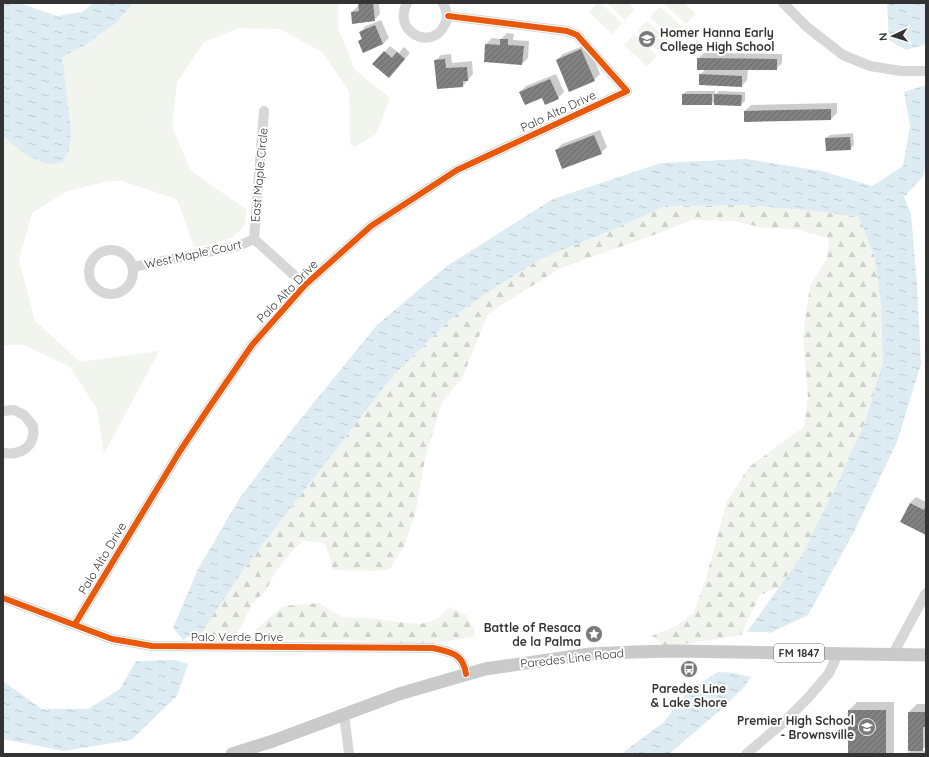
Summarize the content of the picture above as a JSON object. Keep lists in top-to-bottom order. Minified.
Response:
{"streets":{"main road":["FM 1847","Paredes Line Road"],"street":["Palo Alto Drive","East Maple Circle","West Maple Court","Palo Verde Drive"]},"crossings":[["Palo Alto Drive","Palo Verde Drive"],["East Maple Circle","West Maple Court"],["Palo Verde Drive","Paredes Line Road"]],"places":{"school or university":["Homer Hanna Early College High School","Premier High School - Brownsville"],"place":["Battle of Resaca de la Palma"],"bus stop":["Paredes Line & Lake Shore"]},"north":"left"}
